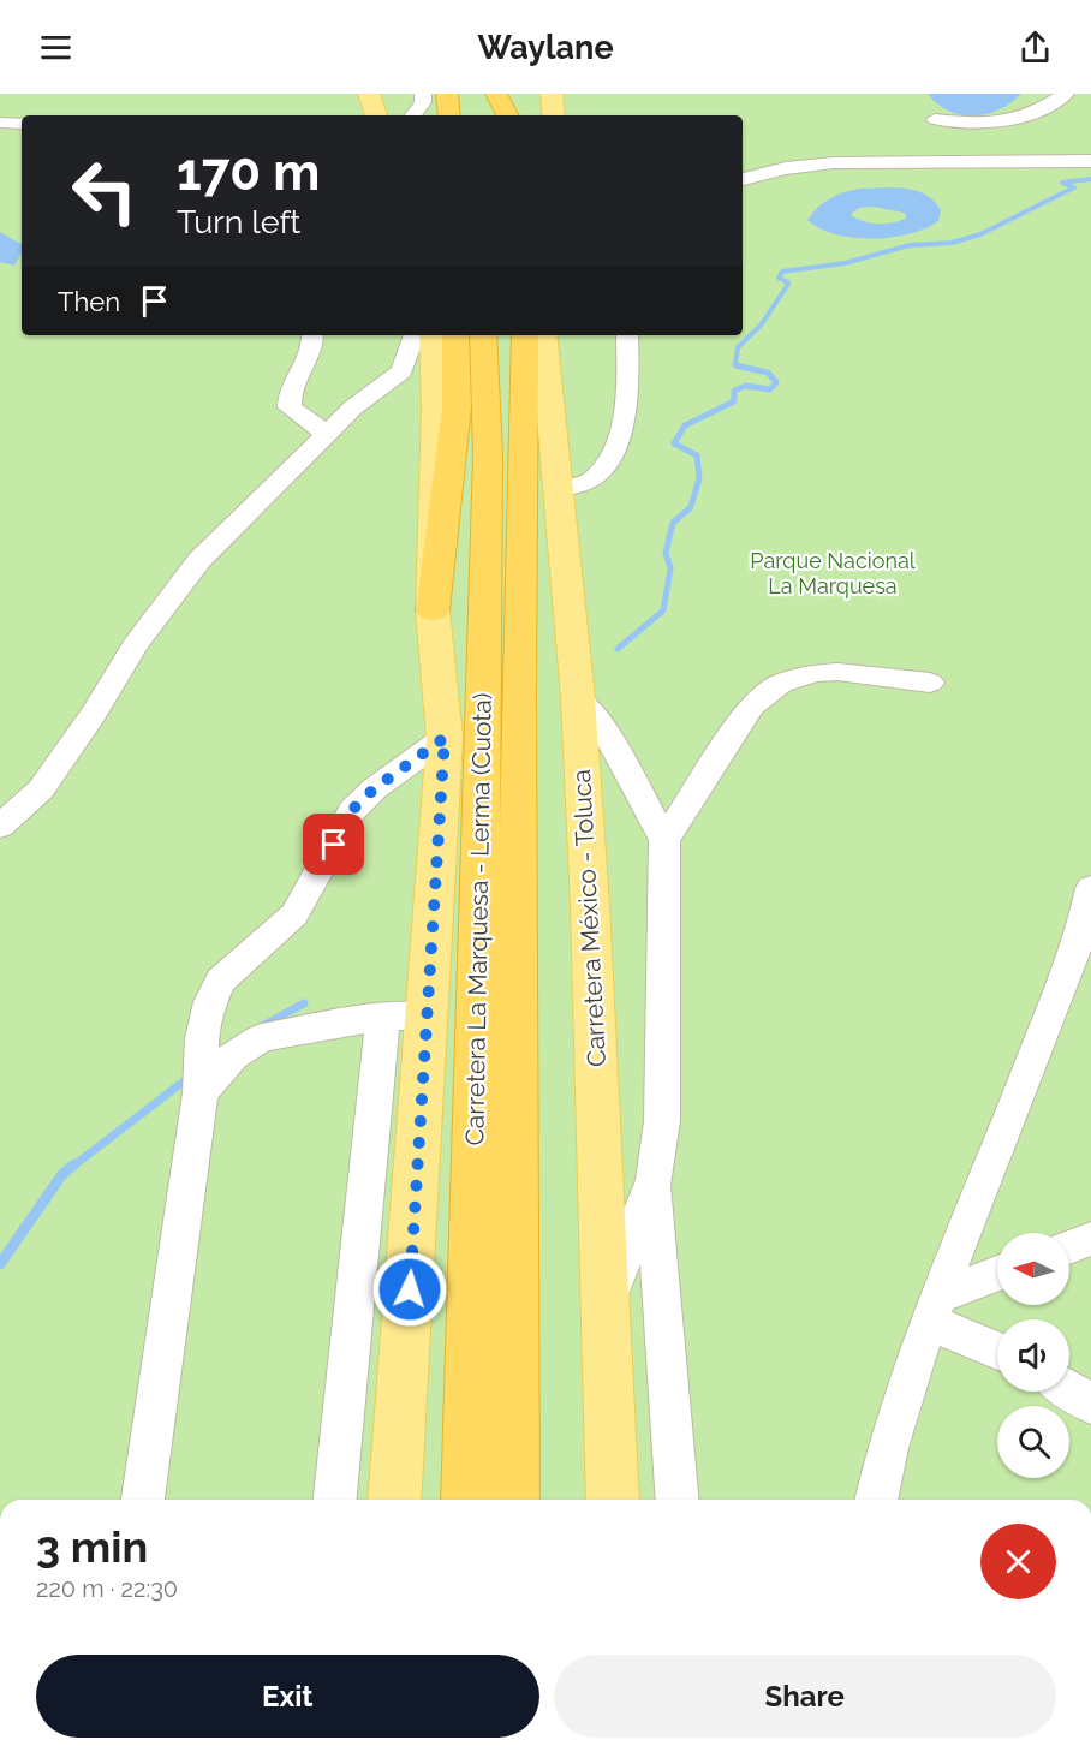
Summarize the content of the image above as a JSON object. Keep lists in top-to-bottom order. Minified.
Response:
{"streets":{"highway":["Carretera La Marquesa - Lerma (Cuota)"],"main road":["Carretera México - Toluca"]},"parks":["Parque Nacional La Marquesa"],"north":"left","page":{"header":"Waylane","turn":["170 m","Turn left"],"then":"Then","heading":["3 min","220 m · 22:30"],"buttons":["Exit","Share"]}}
